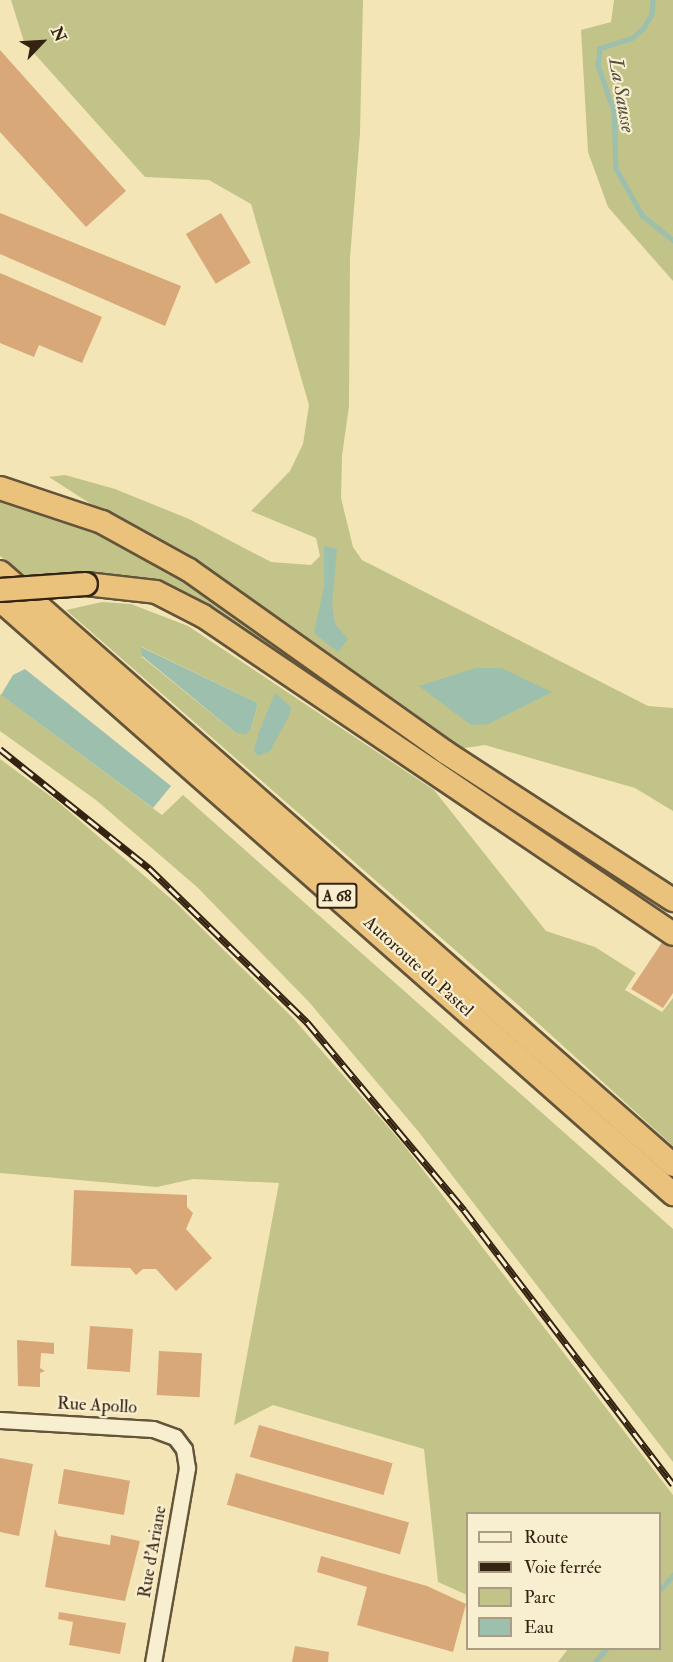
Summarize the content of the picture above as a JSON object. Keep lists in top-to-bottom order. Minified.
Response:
{"streets":{"highway":["A 68","Autoroute du Pastel"],"street":["Rue Apollo","Rue d'Ariane"]},"crossings":[["Rue Apollo","Rue d'Ariane"]],"water":["La Sausse"],"legend":["Route","Voie ferrée","Parc","Eau"],"north":"top right"}
